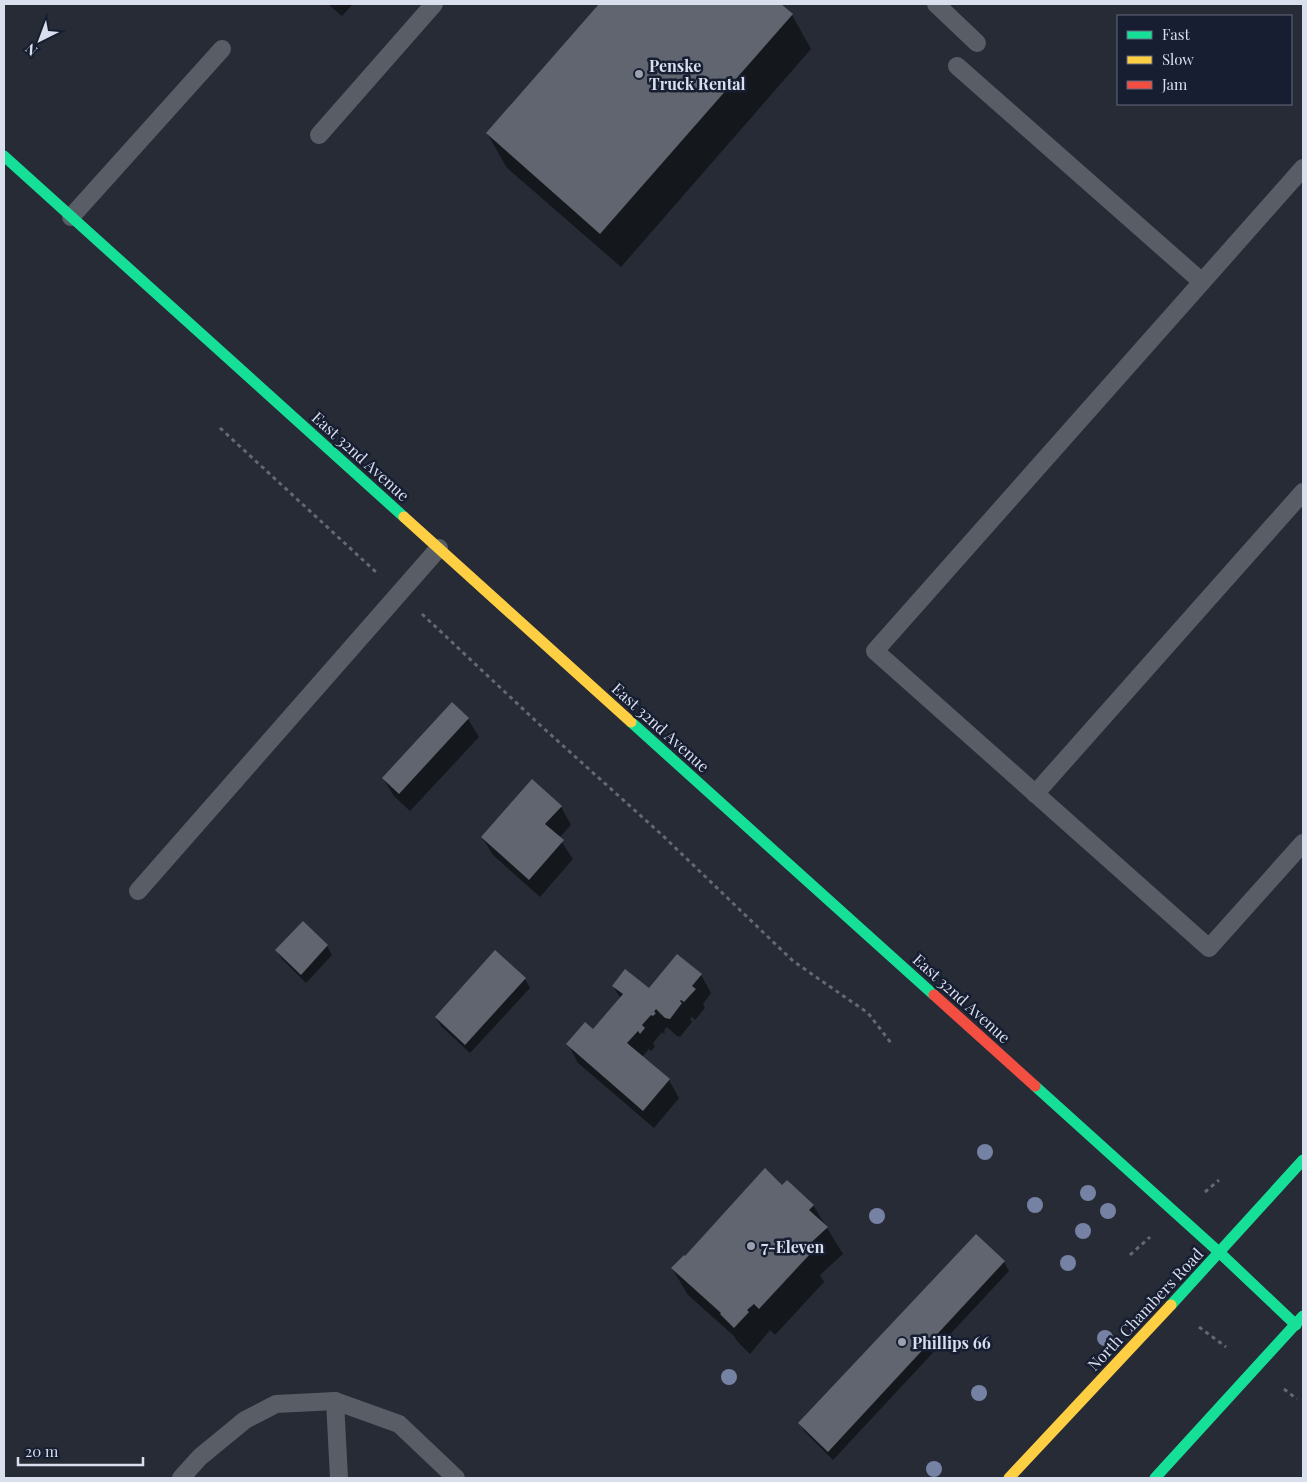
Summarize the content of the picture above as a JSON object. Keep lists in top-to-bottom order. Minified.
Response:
{"streets":{"street":["East 32nd Avenue","North Chambers Road"]},"crossings":[["East 32nd Avenue","North Chambers Road"]],"places":["Penske Truck Rental","7-Eleven","Phillips 66"],"legend":["Fast","Slow","Jam"],"scale_bar":"20 m","north":"bottom left"}
